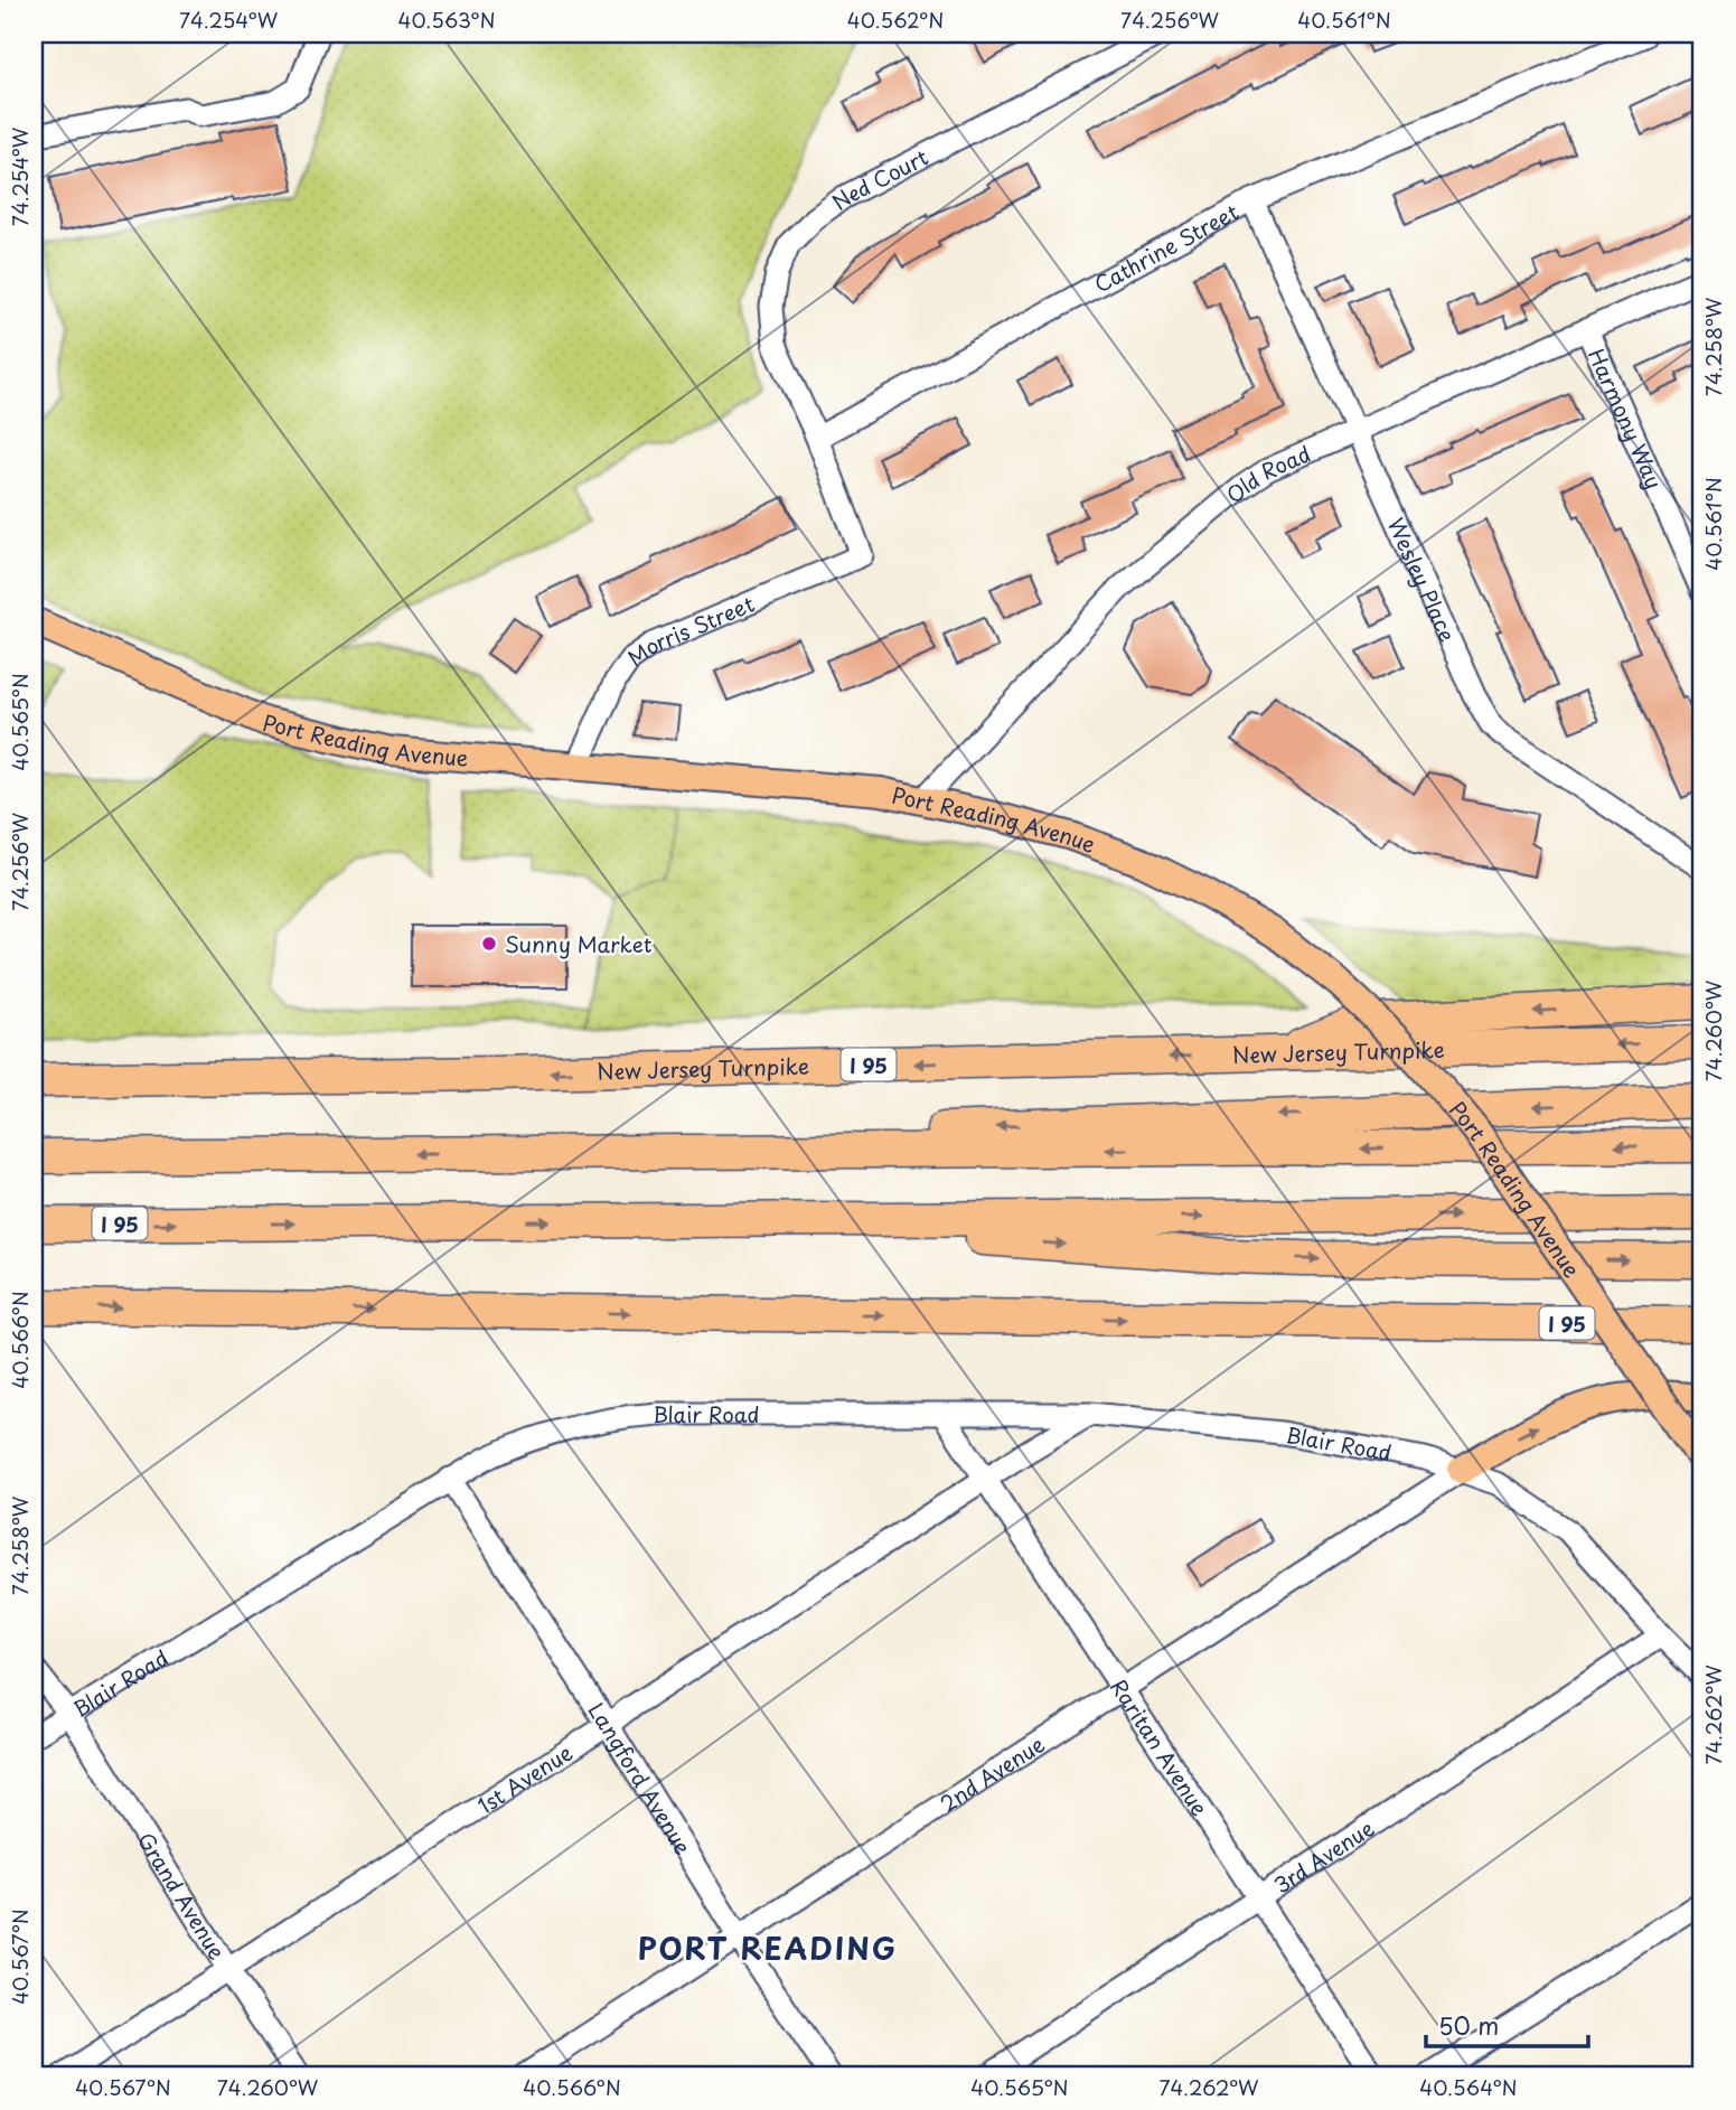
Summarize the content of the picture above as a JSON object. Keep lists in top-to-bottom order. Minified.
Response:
{"streets":{"highway":["New Jersey Turnpike","I 95"],"main road":["Port Reading Avenue"],"street":["Ned Court","Cathrine Street","Harmony Way","Old Road","Wesley Place","Morris Street","Blair Road","Raritan Avenue","2nd Avenue","Langford Avenue","1st Avenue","3rd Avenue","Grand Avenue"]},"crossings":[["Ned Court","Cathrine Street"],["Ned Court","Morris Street"],["Cathrine Street","Wesley Place"],["Cathrine Street","Morris Street"],["Harmony Way","Old Road"],["Old Road","Wesley Place"],["Old Road","Port Reading Avenue"],["Morris Street","Port Reading Avenue"],["Blair Road","Raritan Avenue"],["Blair Road","2nd Avenue"],["Blair Road","Langford Avenue"],["Blair Road","1st Avenue"],["Blair Road","Grand Avenue"],["Raritan Avenue","2nd Avenue"],["Raritan Avenue","1st Avenue"],["Raritan Avenue","3rd Avenue"],["2nd Avenue","Langford Avenue"],["Langford Avenue","1st Avenue"],["1st Avenue","Grand Avenue"]],"districts":["PORT READING"],"places":["Sunny Market"],"scale_bar":"50 m","coordinates":["74.254°W","40.563°N","40.562°N","74.256°W","40.561°N","74.258°W","40.565°N","74.260°W","40.566°N","74.262°W","40.567°N","40.564°N"]}
